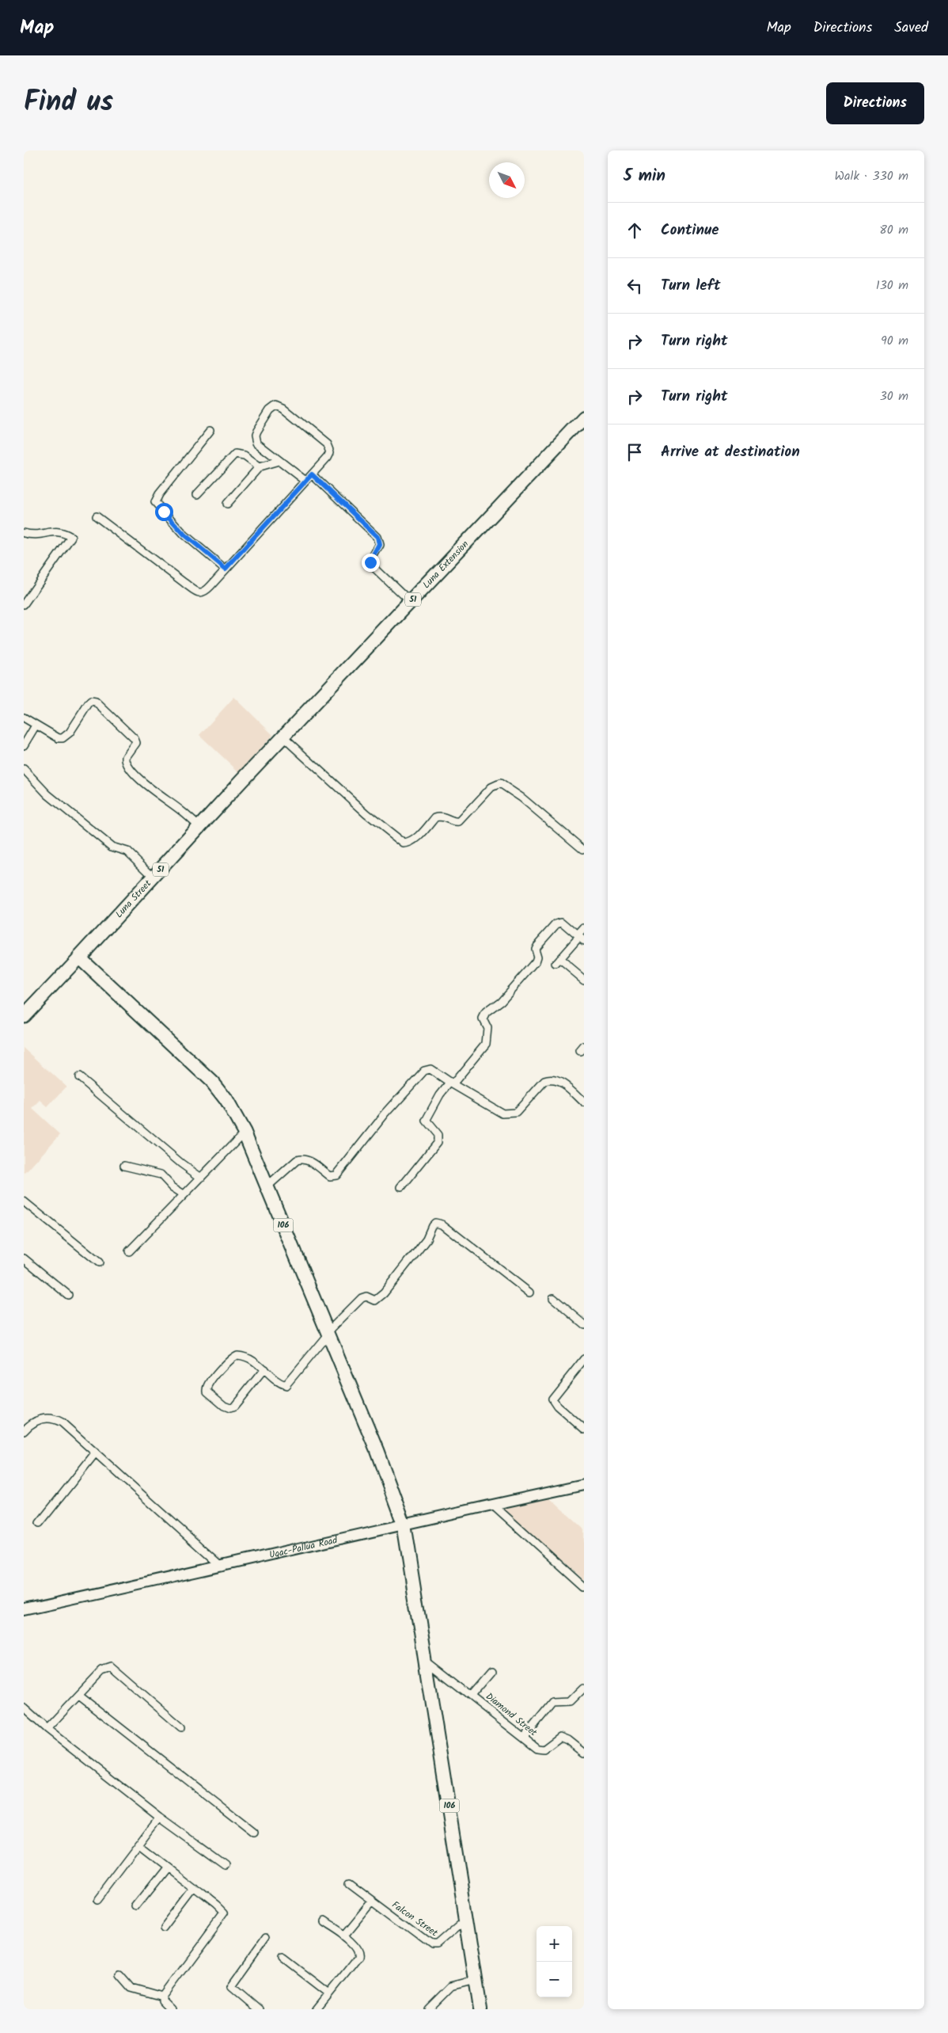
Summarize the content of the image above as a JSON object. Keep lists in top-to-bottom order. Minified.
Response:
{"streets":{"highway":["Luna Extension","51","Luna Street","106"],"street":["Ugac-Pallua Road","Diamond Street","Falcon Street"]},"crossings":[["Luna Extension","Luna Street"],["Luna Street","106"],["106","Ugac-Pallua Road"],["106","Diamond Street"],["106","Falcon Street"]],"north":"bottom right","page":{"header":"Map","nav":["Map","Directions","Saved"],"title":"Find us","buttons":"Directions","heading":["5 min","Walk · 330 m"],"list":[["Continue","80 m"],["Turn left","130 m"],["Turn right","90 m"],["Turn right","30 m"],"Arrive at destination"],"map_buttons":["+","−"]}}
